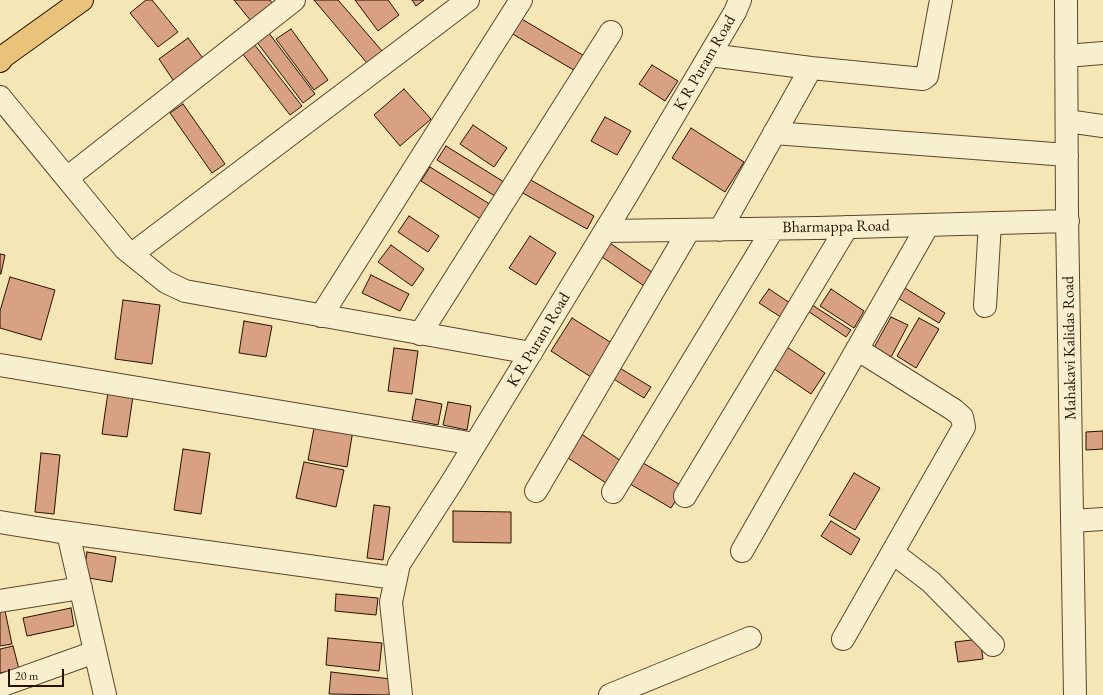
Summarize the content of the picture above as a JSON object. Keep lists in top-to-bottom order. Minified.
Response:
{"streets":{"street":["K R Puram Road","Bharmappa Road","Mahakavi Kalidas Road"]},"crossings":[["K R Puram Road","Bharmappa Road"],["Bharmappa Road","Mahakavi Kalidas Road"]],"scale_bar":"20 m"}
